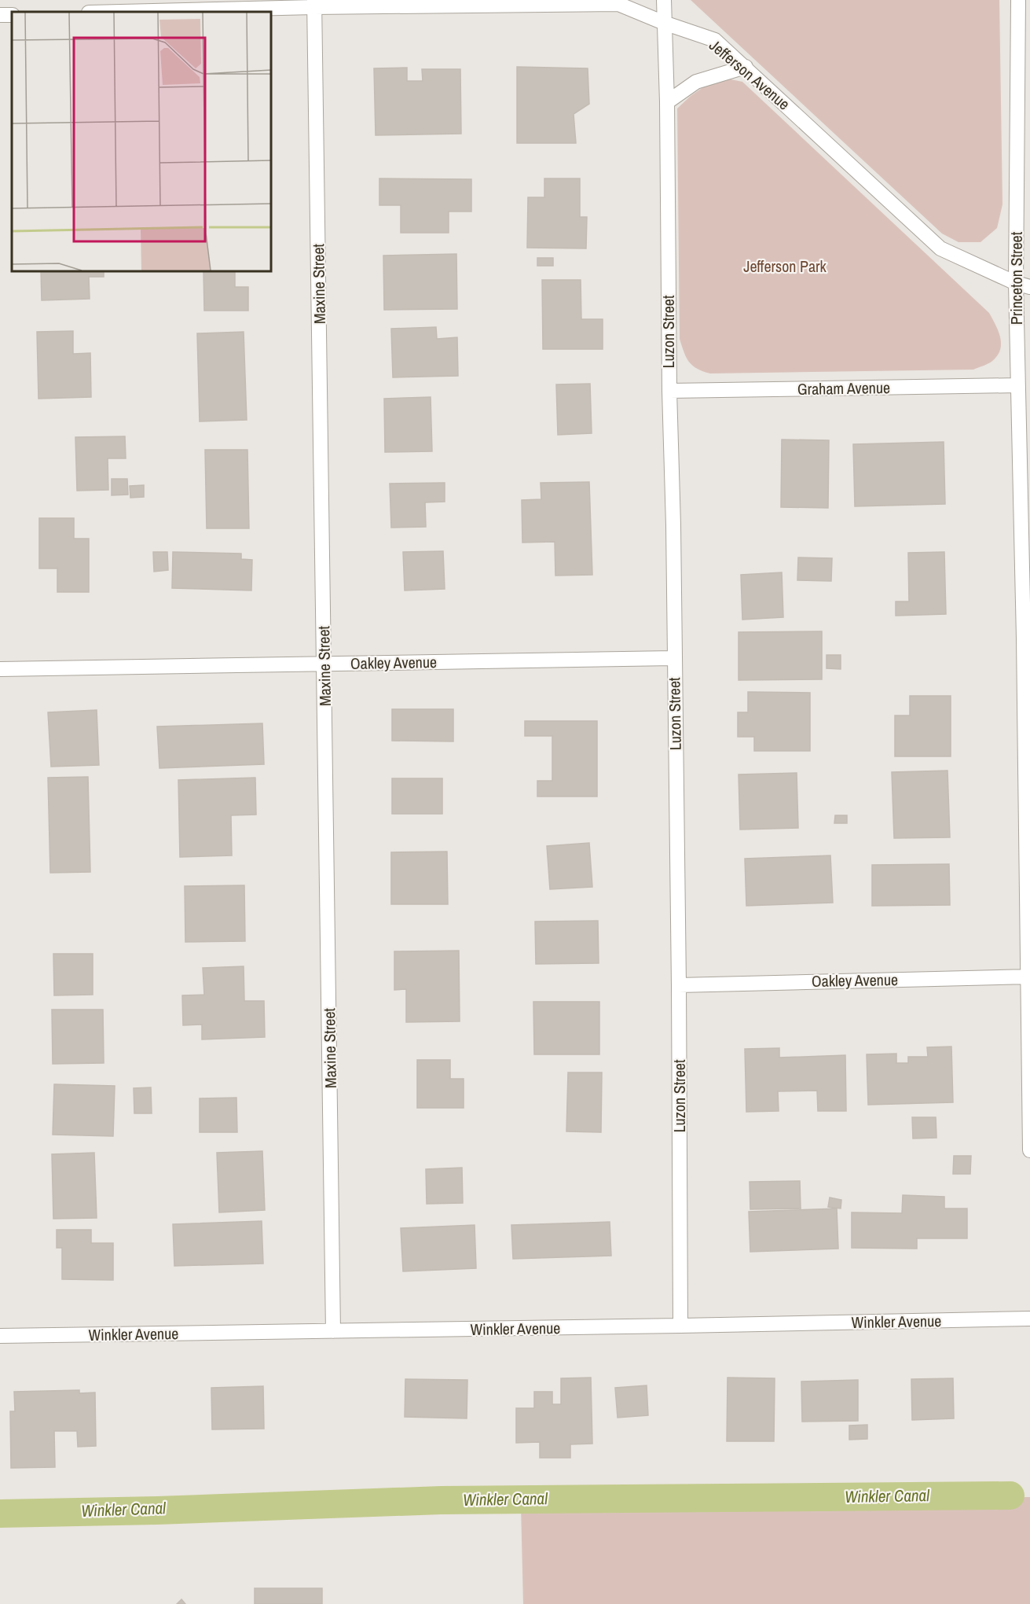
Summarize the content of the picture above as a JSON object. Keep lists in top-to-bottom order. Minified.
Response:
{"streets":{"street":["Jefferson Avenue","Princeton Street","Maxine Street","Luzon Street","Graham Avenue","Oakley Avenue","Winkler Avenue"]},"crossings":[["Jefferson Avenue","Princeton Street"],["Jefferson Avenue","Maxine Street"],["Jefferson Avenue","Luzon Street"],["Princeton Street","Graham Avenue"],["Princeton Street","Oakley Avenue"],["Maxine Street","Oakley Avenue"],["Maxine Street","Winkler Avenue"],["Luzon Street","Graham Avenue"],["Luzon Street","Oakley Avenue"],["Luzon Street","Winkler Avenue"]],"water":["Winkler Canal"],"parks":["Jefferson Park"]}
